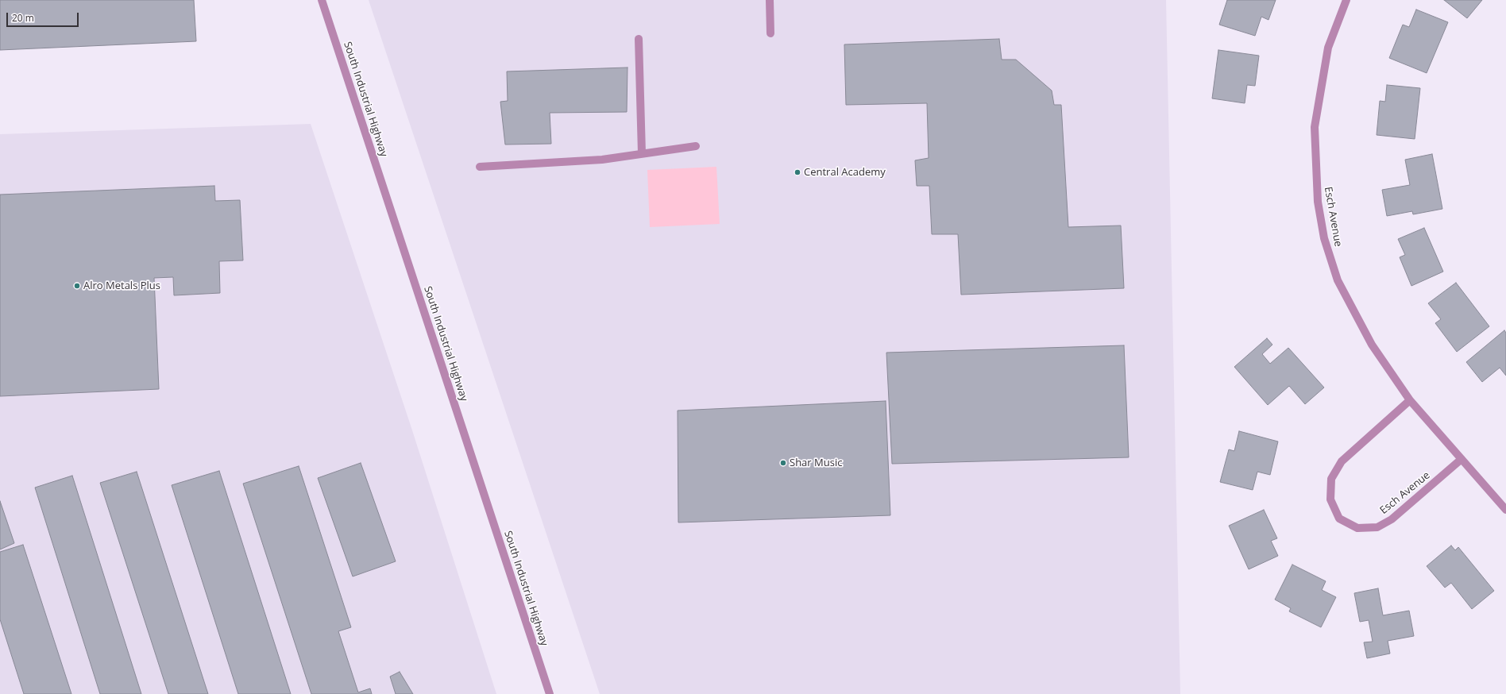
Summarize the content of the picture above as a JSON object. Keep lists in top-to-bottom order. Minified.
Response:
{"streets":{"street":["South Industrial Highway","Esch Avenue"]},"places":["Central Academy","Alro Metals Plus","Shar Music"],"scale_bar":"20 m"}
